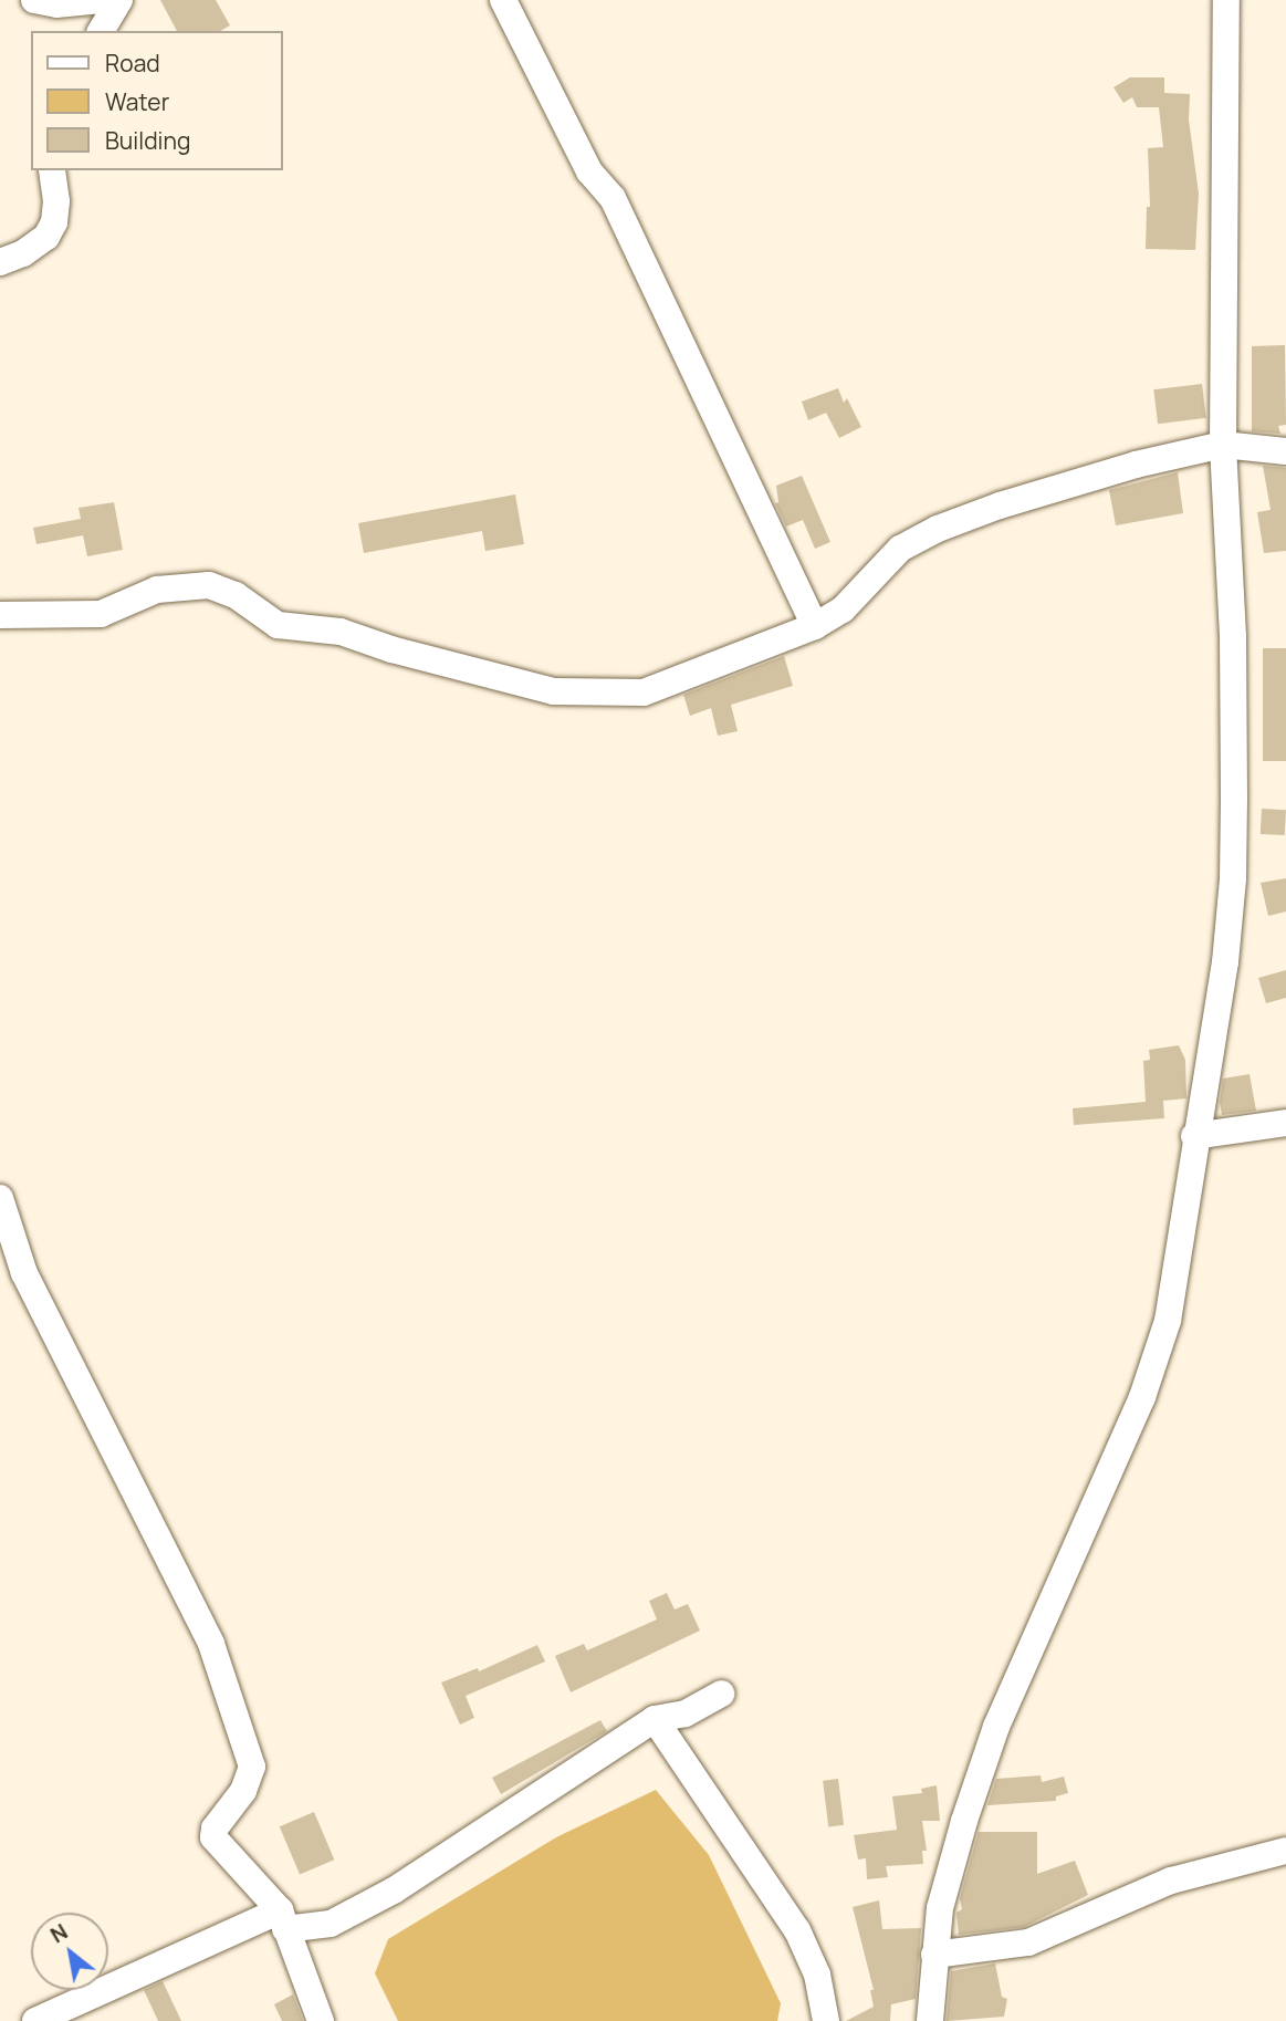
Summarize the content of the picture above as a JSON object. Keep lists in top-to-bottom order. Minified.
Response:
{"legend":["Road","Water","Building"],"north":"top left"}
